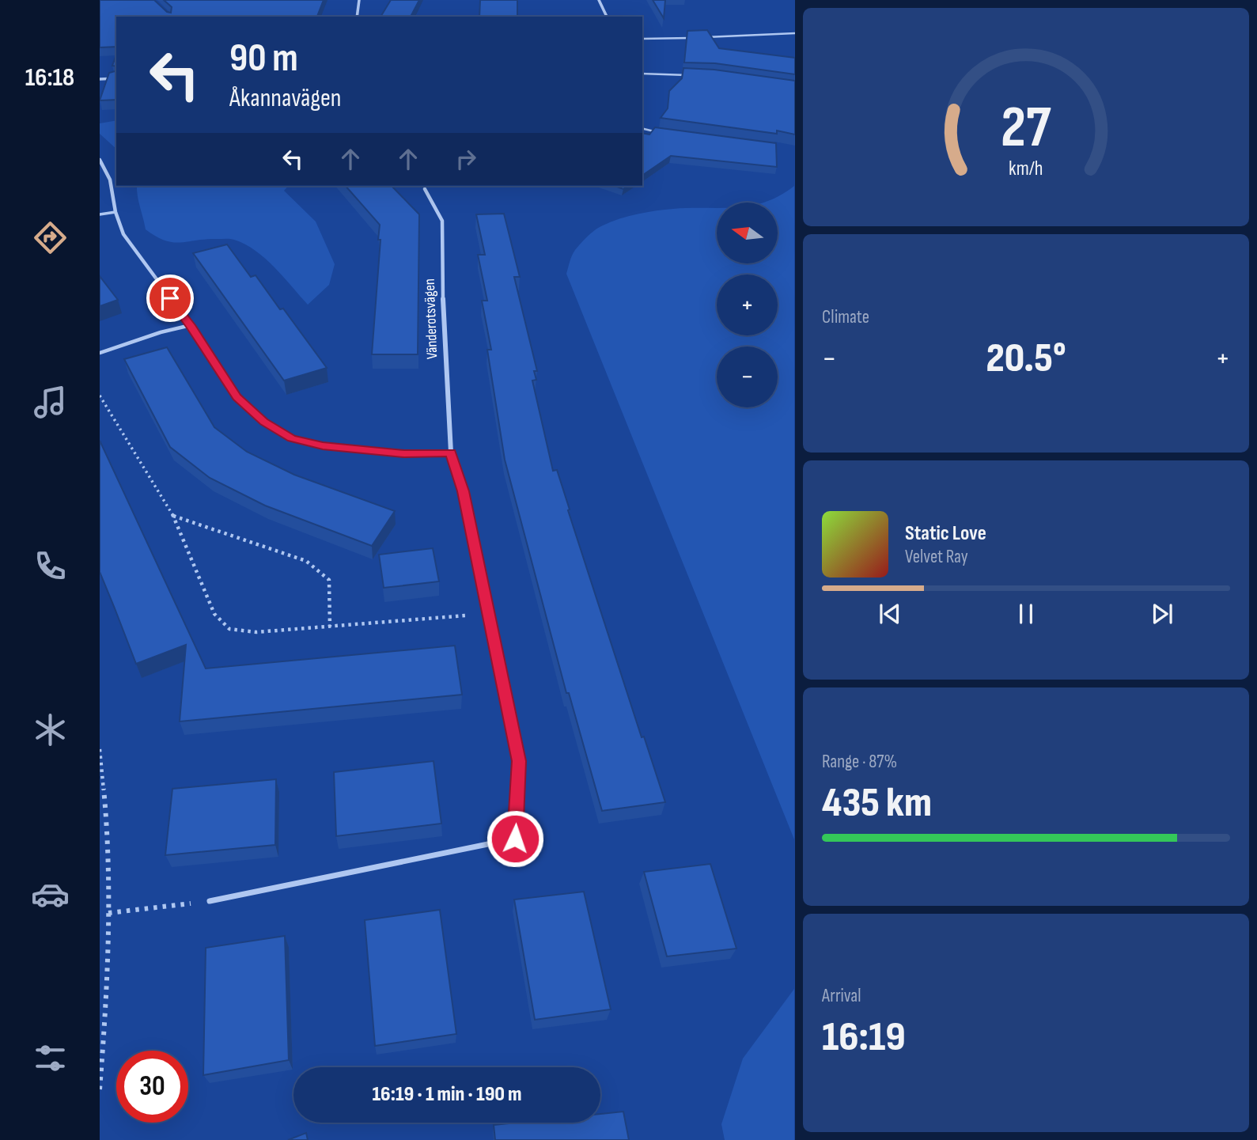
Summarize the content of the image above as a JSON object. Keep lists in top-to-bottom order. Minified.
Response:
{"streets":{"street":["Vänderotsvägen"]},"north":"left","page":{"tabs":"16:18","turn":["90 m","Åkannavägen"],"map_buttons":["+","−"],"tile":["Climate",["Range · 87%","435 km"],["Arrival","16:19"]],"heat":["−","20.5°","+"],"song":["Static Love","Velvet Ray"],"limit":"30","trip":"16:19 · 1 min · 190 m","gauge":["27","km/h"]}}
